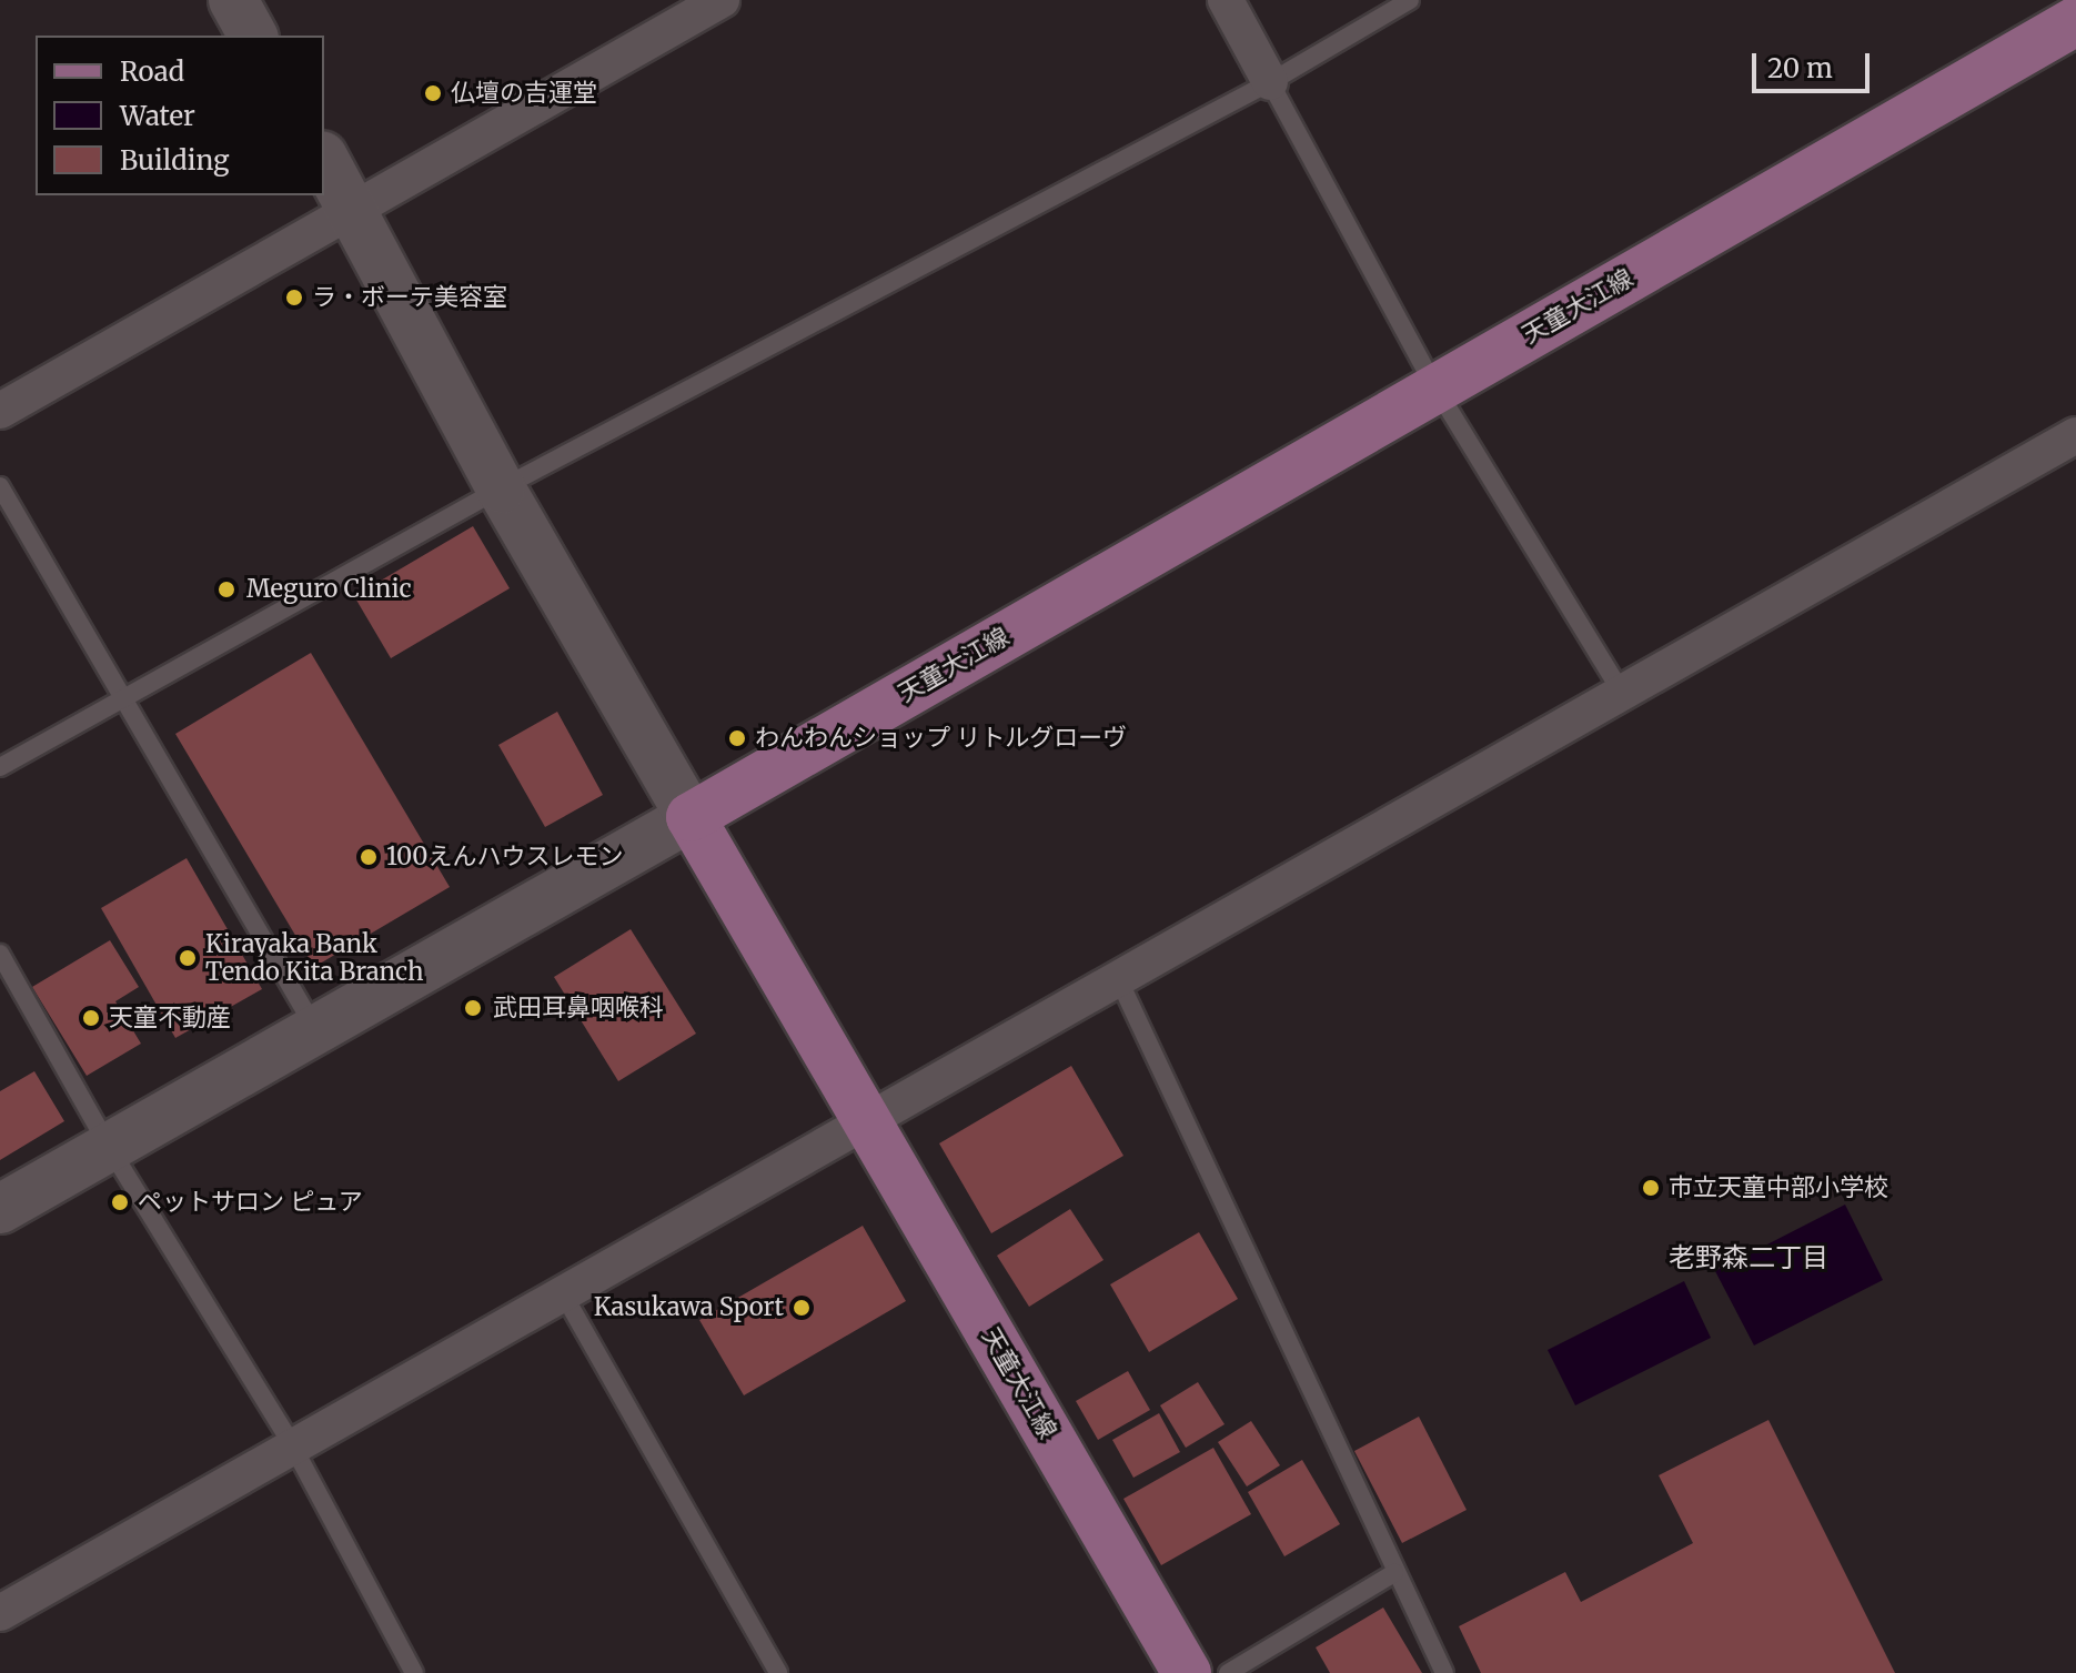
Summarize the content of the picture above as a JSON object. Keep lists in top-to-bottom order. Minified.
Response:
{"streets":{"main road":["天童大江線"]},"districts":["老野森二丁目"],"places":["仏壇の吉運堂","ラ・ボーテ美容室","Meguro Clinic","わんわんショップ リトルグローヴ","100えんハウスレモン","Kirayaka Bank Tendo Kita Branch","武田耳鼻咽喉科","天童不動産","市立天童中部小学校","ペットサロン ピュア","Kasukawa Sport"],"legend":["Road","Water","Building"],"scale_bar":"20 m"}
